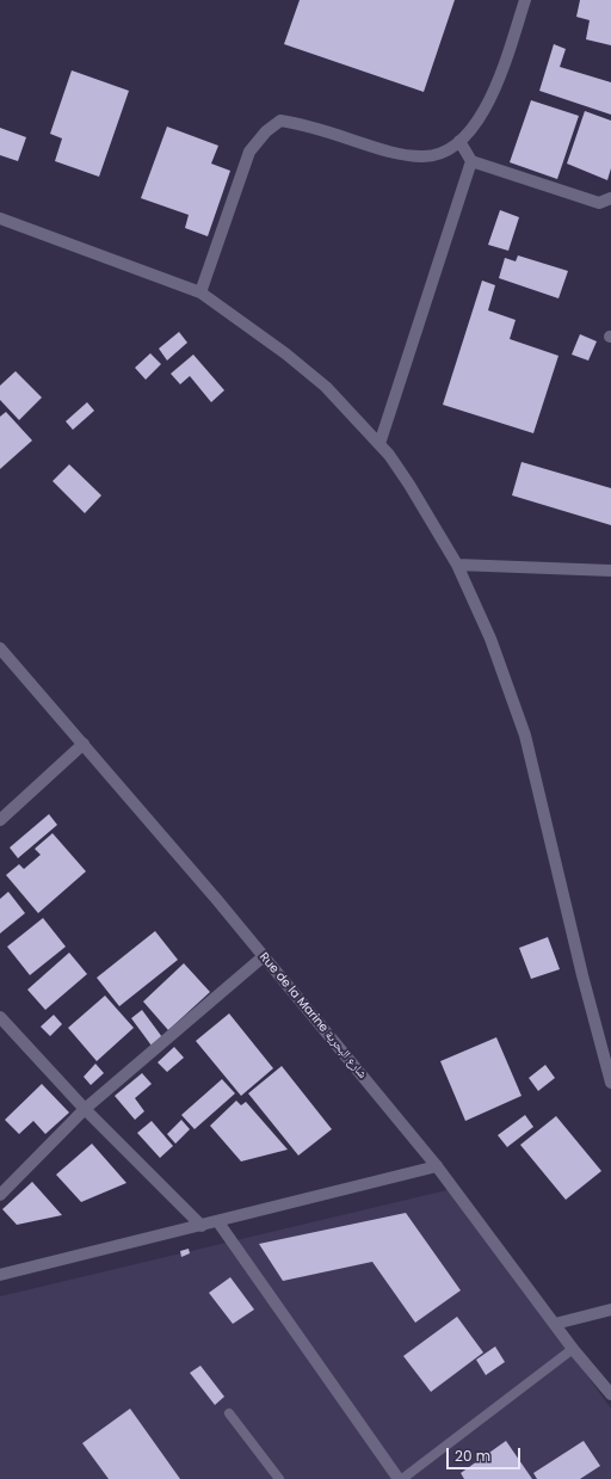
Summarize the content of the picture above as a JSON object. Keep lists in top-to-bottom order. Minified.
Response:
{"streets":{"street":["Rue de la Marine شارع البحرية"]},"scale_bar":"20 m"}
